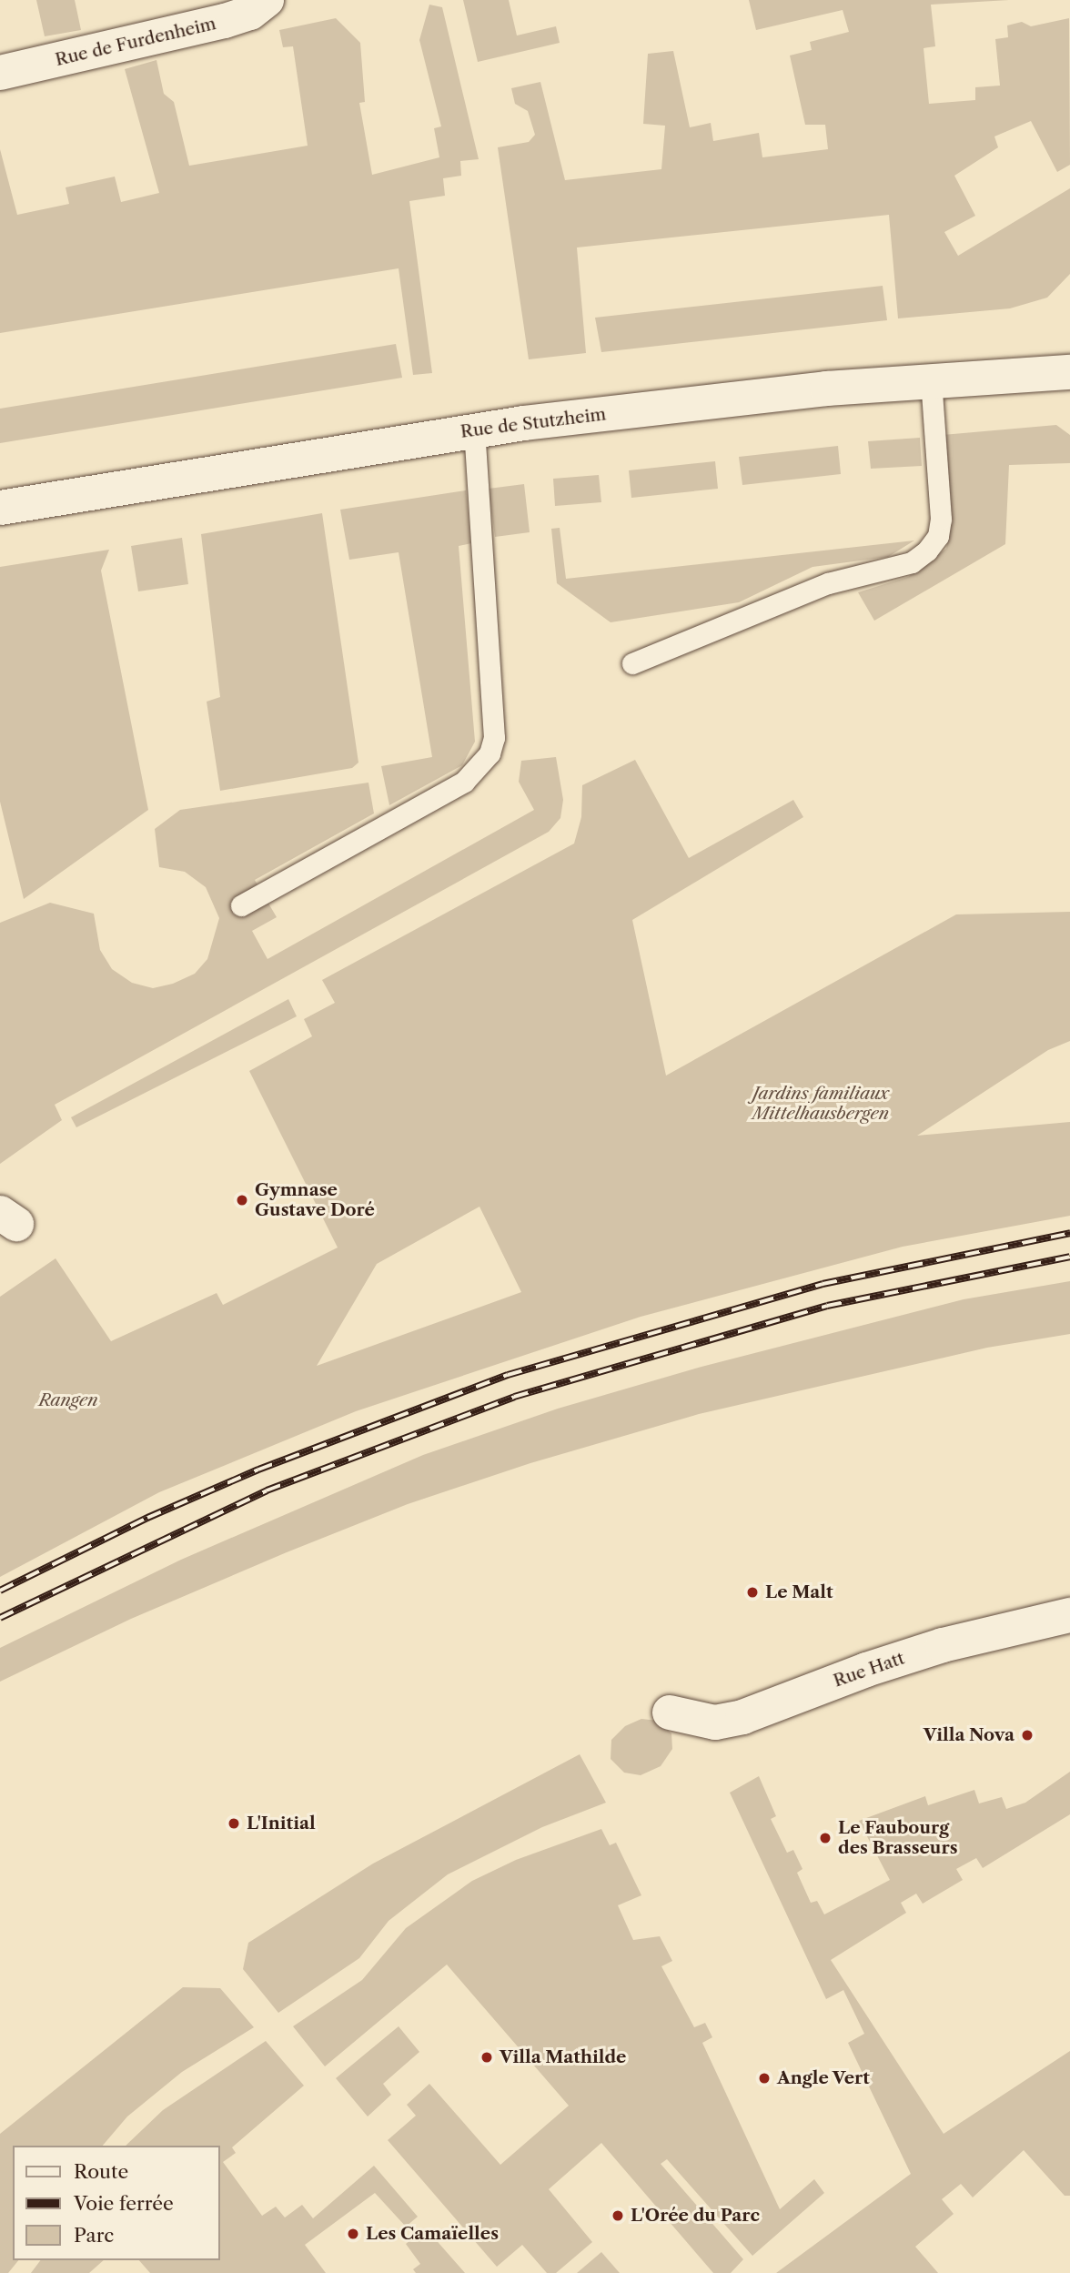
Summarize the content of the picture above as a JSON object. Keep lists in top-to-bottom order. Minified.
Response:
{"streets":{"street":["Rue de Furdenheim","Rue de Stutzheim","Rue Hatt"]},"parks":["Jardins familiaux Mittelhausbergen","Rangen"],"places":["Gymnase Gustave Doré","Le Malt","Villa Nova","L'Initial","Le Faubourg des Brasseurs","Villa Mathilde","Angle Vert","L'Orée du Parc","Les Camaïelles"],"legend":["Route","Voie ferrée","Parc"]}
